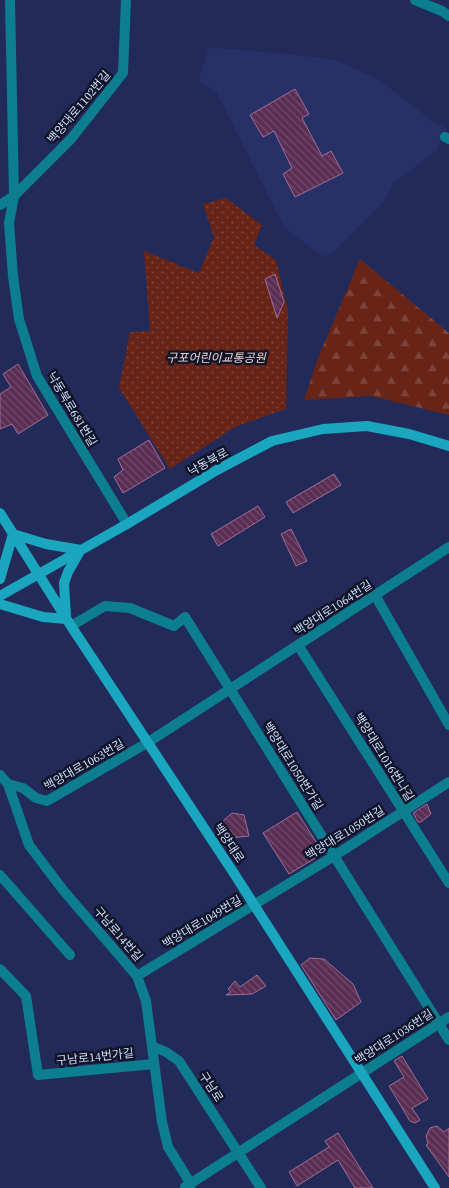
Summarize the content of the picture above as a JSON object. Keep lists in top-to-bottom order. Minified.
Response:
{"streets":{"main road":["낙동북로","백양대로"],"street":["백양대로1102번길","낙동북로681번길","백양대로1064번길","백양대로1016번나길","백양대로1063번길","백양대로1050번가길","백양대로1050번길","백양대로1049번길","구남로14번길","백양대로1036번길","구남로14번가길","구남로"]},"crossings":[["백양대로1102번길","낙동북로681번길"],["낙동북로681번길","낙동북로"],["낙동북로","백양대로"],["백양대로1064번길","백양대로1016번나길"],["백양대로1064번길","백양대로1063번길"],["백양대로1064번길","백양대로1050번가길"],["백양대로1064번길","백양대로"],["백양대로1016번나길","백양대로1050번길"],["백양대로1063번길","백양대로"],["백양대로1063번길","구남로14번길"],["백양대로1050번가길","백양대로1050번길"],["백양대로1050번가길","백양대로1036번길"],["백양대로1050번길","백양대로"],["백양대로1050번길","백양대로1049번길"],["백양대로","백양대로1049번길"],["백양대로","백양대로1036번길"],["백양대로1049번길","구남로14번길"],["구남로14번길","구남로14번가길"],["구남로14번길","구남로"]],"parks":["구포어린이교통공원"]}
